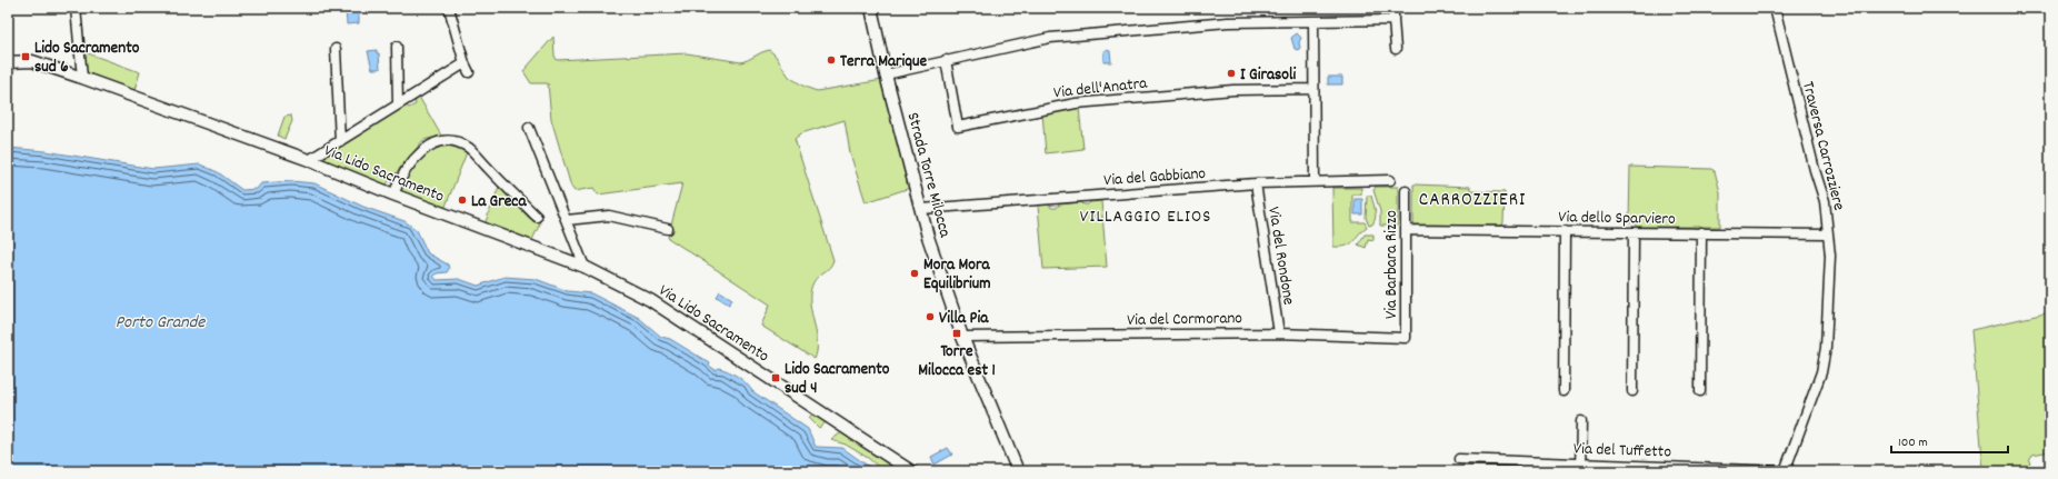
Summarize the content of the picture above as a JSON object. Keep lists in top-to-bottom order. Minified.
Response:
{"streets":{"street":["Via dell'Anatra","Traversa Carrozziere","Via Lido Sacramento","Strada Torre Milocca","Via del Gabbiano","Via dello Sparviero","Via del Rondone","Via Barbara Rizzo","Via del Cormorano","Via del Tuffetto"]},"crossings":[["Traversa Carrozziere","Via dello Sparviero"],["Traversa Carrozziere","Via del Tuffetto"],["Strada Torre Milocca","Via del Gabbiano"],["Strada Torre Milocca","Via del Cormorano"],["Via del Gabbiano","Via del Rondone"],["Via dello Sparviero","Via Barbara Rizzo"],["Via del Rondone","Via del Cormorano"],["Via Barbara Rizzo","Via del Cormorano"]],"districts":["CARROZZIERI","VILLAGGIO ELIOS"],"water":["Porto Grande"],"places":{"transit":["Lido Sacramento sud 6","Torre Milocca est 1","Lido Sacramento sud 4"],"other":["Terra Marique","I Girasoli","La Greca","Mora Mora Equilibrium","Villa Pia"]},"scale_bar":"100 m"}
